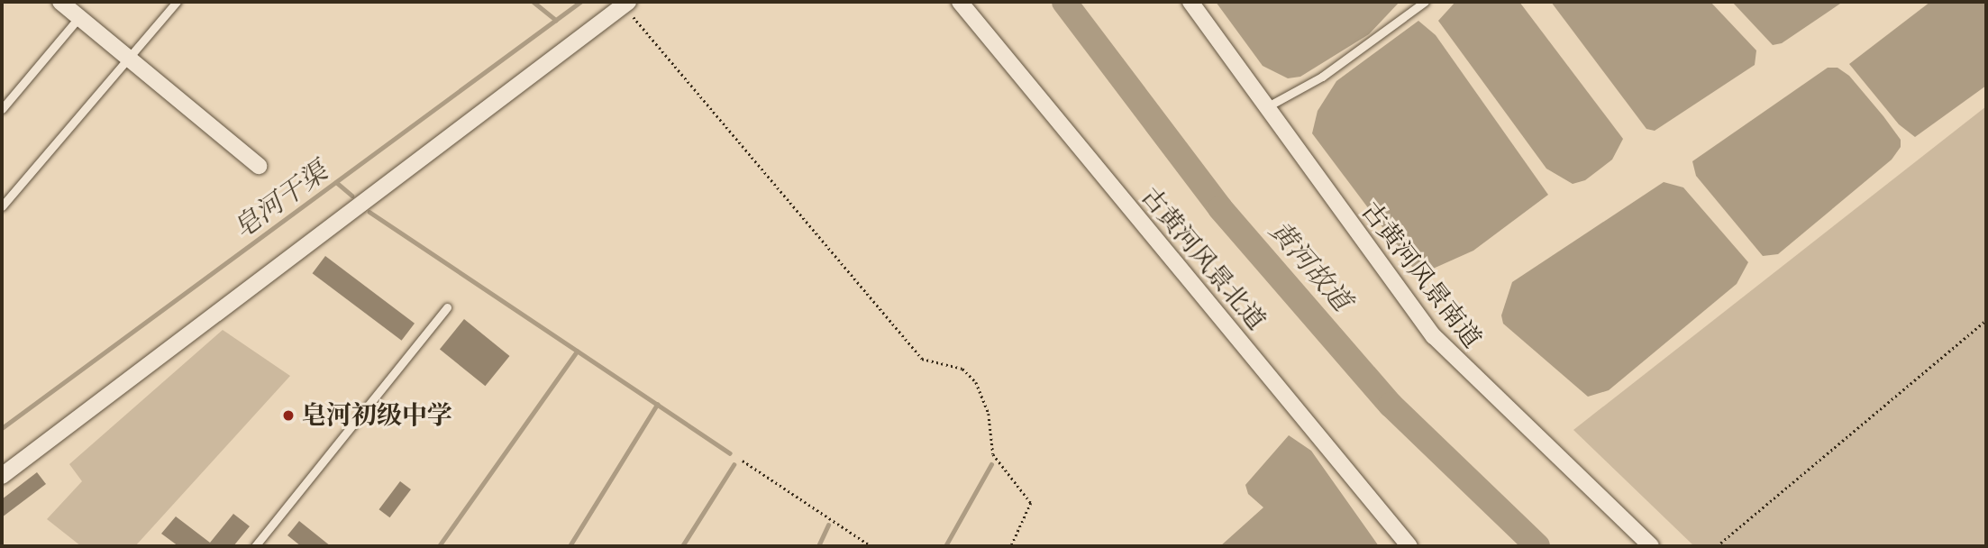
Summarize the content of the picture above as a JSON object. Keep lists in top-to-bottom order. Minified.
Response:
{"streets":{"street":["古黄河风景北道","古黄河风景南道"]},"water":["皂河干渠","黄河故道"],"places":["皂河初级中学"]}
